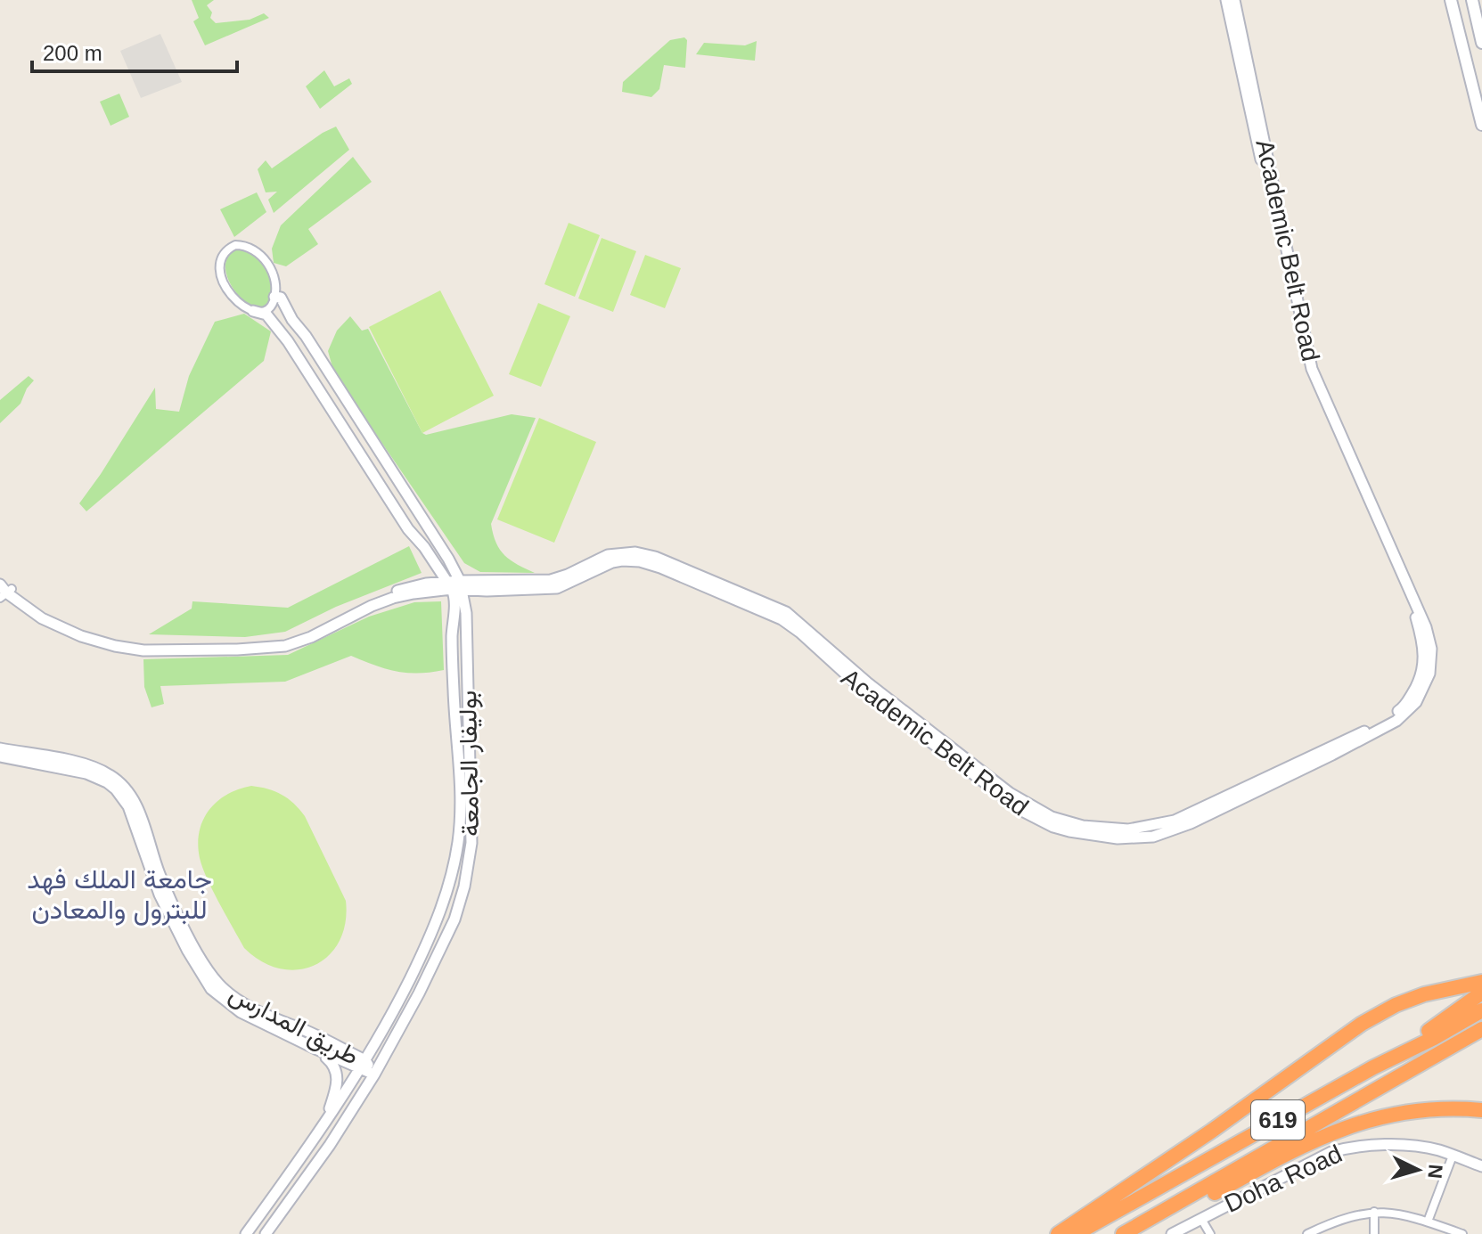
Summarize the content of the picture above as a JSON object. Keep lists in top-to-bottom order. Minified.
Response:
{"streets":{"highway":["619"],"street":["Academic Belt Road","بوليفار الجامعة","طريق المدارس","Doha Road"]},"crossings":[["Academic Belt Road","بوليفار الجامعة"],["بوليفار الجامعة","طريق المدارس"]],"districts":["جامعة الملك فهد للبترول والمعادن"],"scale_bar":"200 m","north":"right"}
